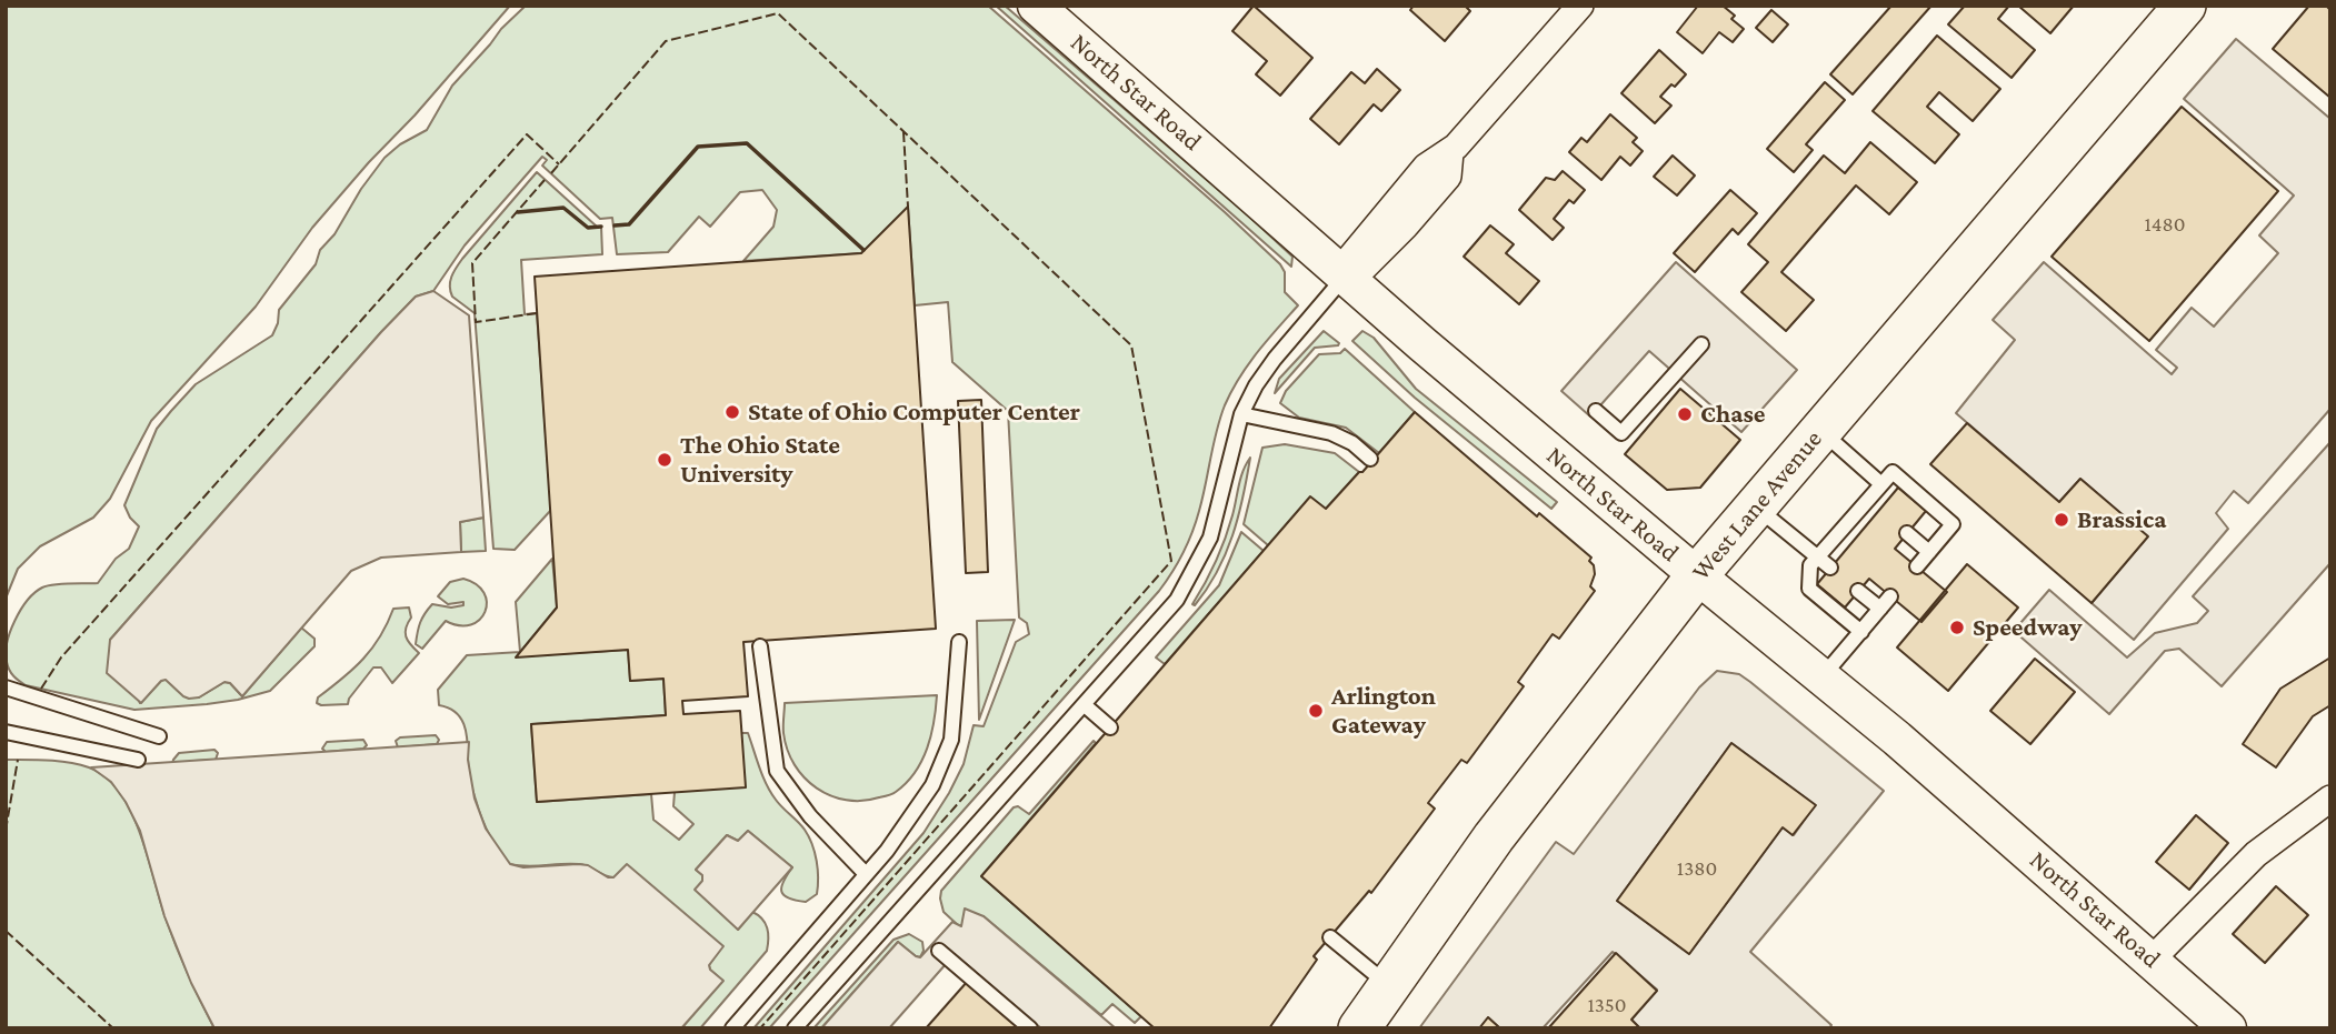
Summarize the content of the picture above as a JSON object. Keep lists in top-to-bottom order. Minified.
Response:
{"streets":{"main road":["West Lane Avenue"],"street":["North Star Road"]},"crossings":[["North Star Road","West Lane Avenue"]],"places":["State of Ohio Computer Center","Chase","The Ohio State University","Brassica","Speedway","Arlington Gateway"],"house_numbers":["1480","1380","1350"]}
